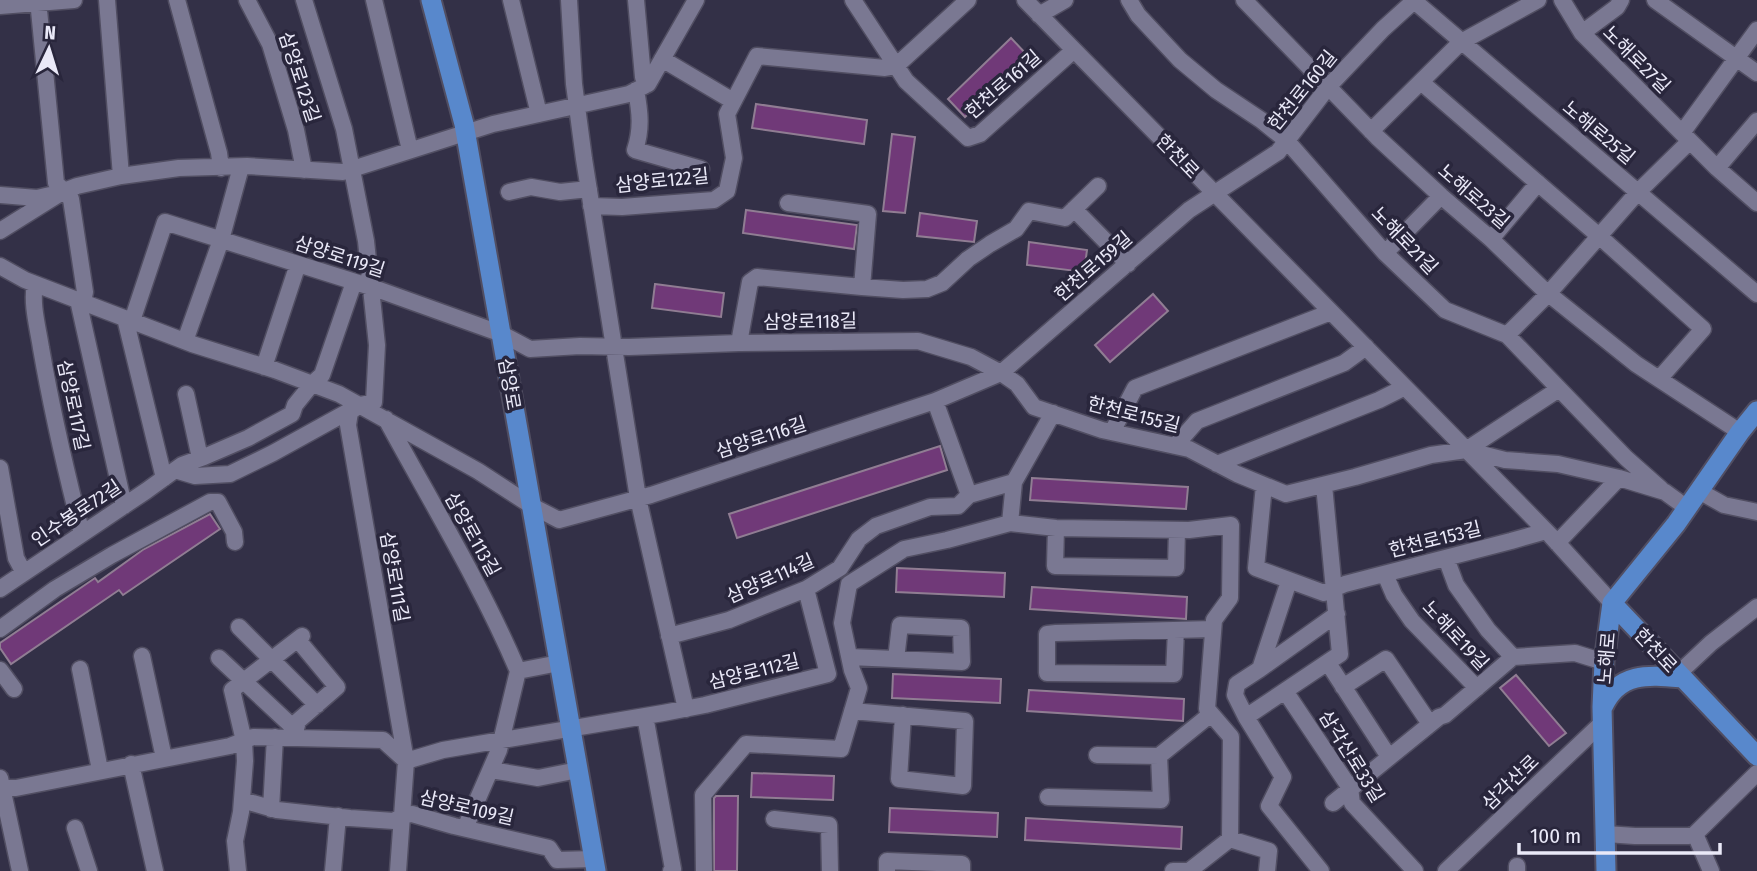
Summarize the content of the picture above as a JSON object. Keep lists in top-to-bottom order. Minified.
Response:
{"streets":{"main road":["한천로","삼양로","노해로"],"street":["노해로27길","삼양로123길","한천로161길","한천로160길","노해로25길","삼양로122길","노해로23길","노해로21길","삼양로119길","한천로159길","삼양로118길","삼양로117길","한천로155길","삼양로116길","인수봉로72길","삼양로113길","한천로153길","삼양로111길","삼양로114길","노해로19길","삼양로112길","삼각산로33길","삼각산로","삼양로109길"]},"crossings":[["한천로161길","한천로"],["한천로161길","삼양로122길"],["한천로160길","노해로25길"],["한천로160길","한천로"],["한천로160길","노해로23길"],["한천로160길","노해로21길"],["한천로160길","한천로159길"],["한천로","한천로159길"],["한천로","한천로155길"],["한천로","한천로153길"],["한천로","노해로"],["삼양로122길","삼양로118길"],["삼양로119길","삼양로118길"],["삼양로119길","삼양로"],["한천로159길","삼양로118길"],["한천로159길","한천로155길"],["한천로159길","삼양로116길"],["삼양로118길","삼양로"],["삼양로118길","한천로155길"],["삼양로118길","삼양로116길"],["삼양로","삼양로116길"],["삼양로","삼양로112길"],["삼양로","삼양로109길"],["삼양로117길","인수봉로72길"],["한천로155길","삼양로116길"],["삼양로116길","삼양로112길"],["한천로153길","노해로19길"],["삼양로111길","삼양로109길"],["삼양로114길","삼양로112길"],["노해로19길","노해로"],["노해로19길","삼각산로33길"],["노해로","삼각산로"]],"scale_bar":"100 m","north":"top"}
